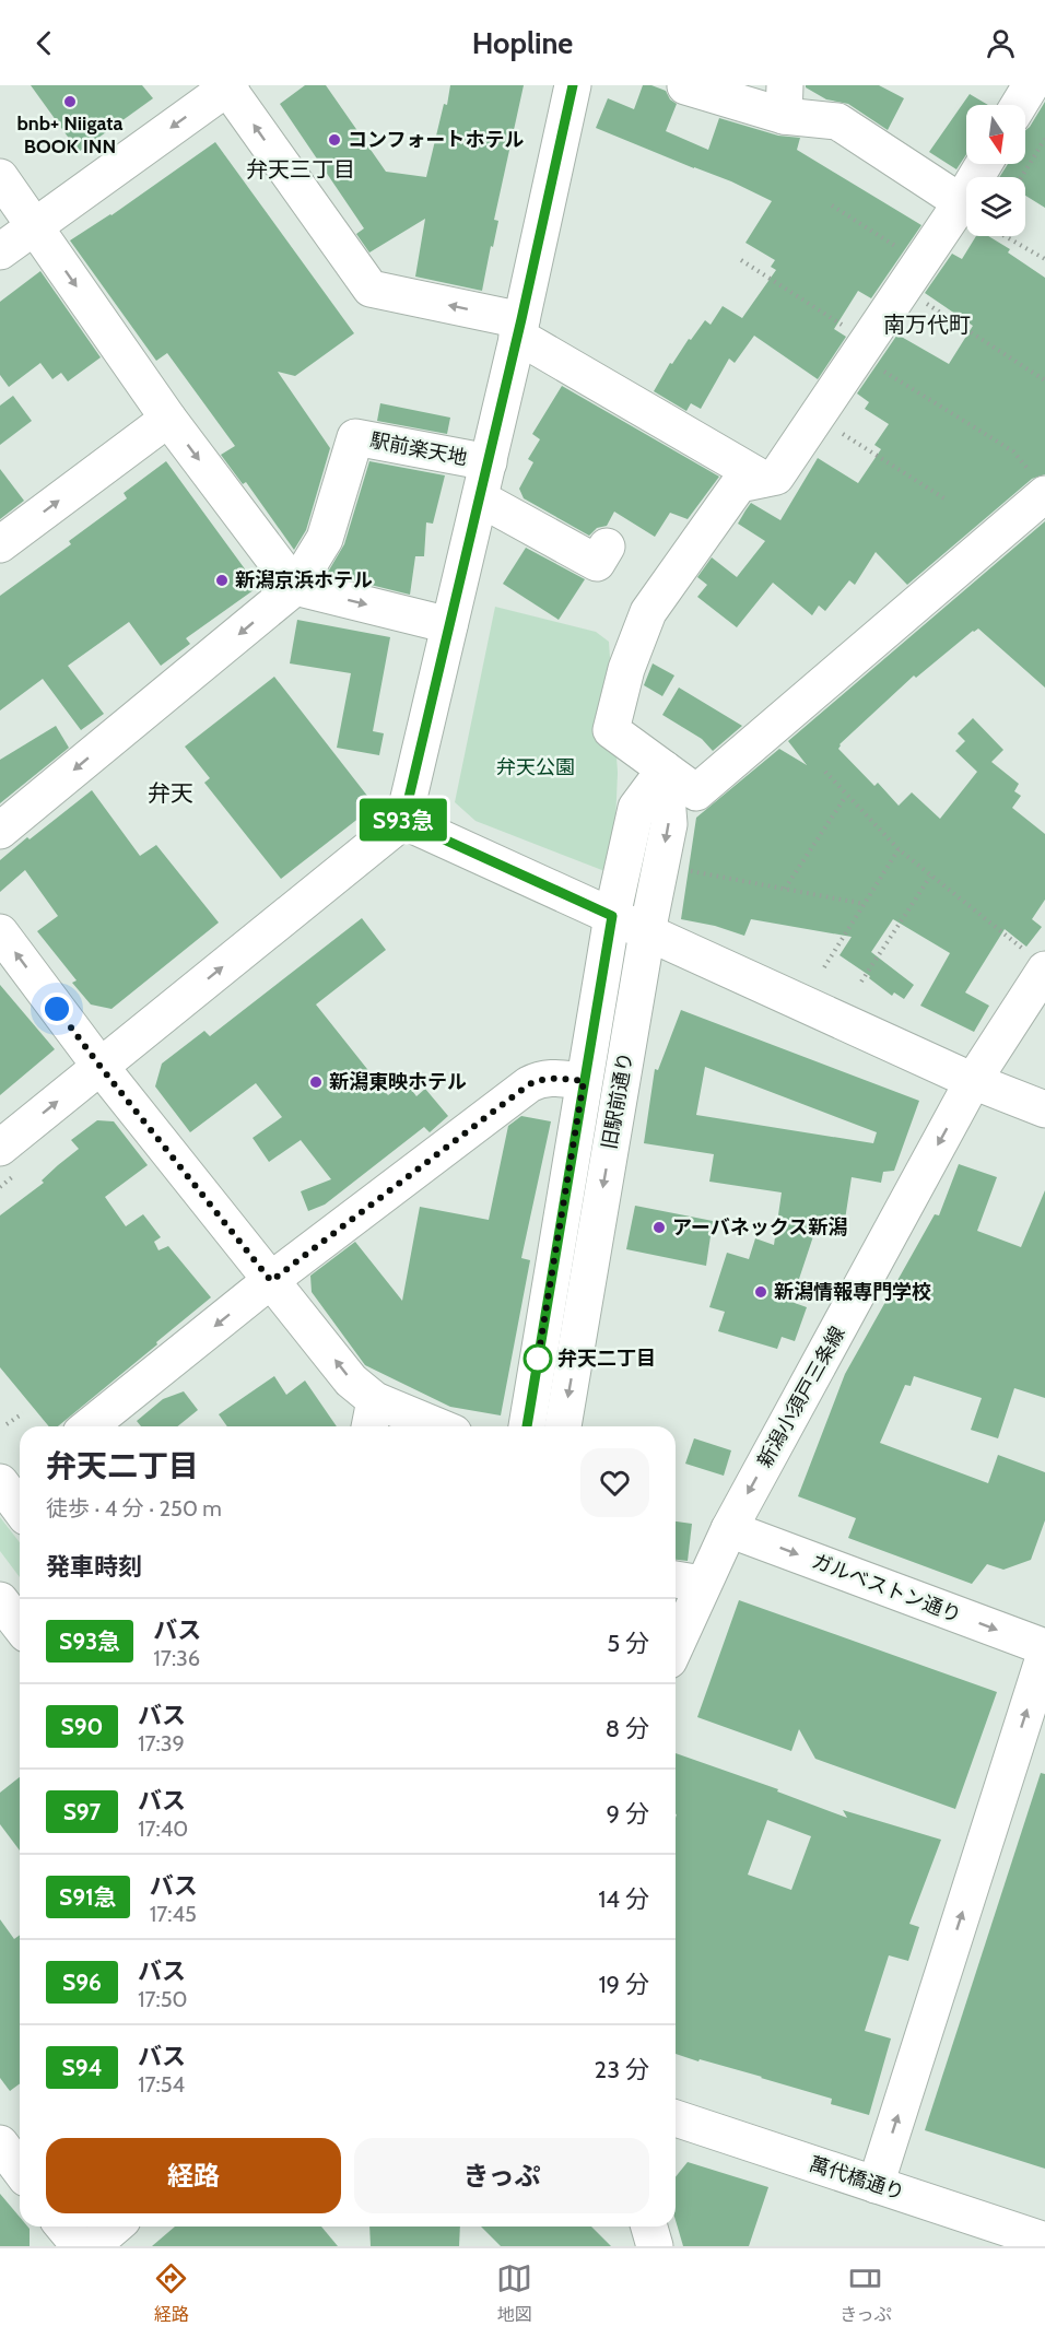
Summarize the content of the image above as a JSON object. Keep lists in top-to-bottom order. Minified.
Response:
{"streets":{"main road":["駅前楽天地","旧駅前通り","新潟小須戸三条線","ガルベストン通り","萬代橋通り"]},"crossings":[["新潟小須戸三条線","ガルベストン通り"]],"one_way":["ガルベストン通り"],"districts":["弁天三丁目","南万代町","弁天"],"parks":["弁天公園"],"places":["bnb+ Niigata BOOK INN","コンフォートホテル","新潟京浜ホテル","新潟東映ホテル","アーバネックス新潟","新潟情報専門学校","弁天二丁目"],"lines":["bus line S93急"],"north":"bottom","page":{"header":"Hopline","on_map":"S93急","heading":[["弁天二丁目","徒歩 · 4 分 · 250 m"],"発車時刻"],"list":[{"mark":"S93急","name":"バス","note":"17:36","value":"5 分"},{"mark":"S90","name":"バス","note":"17:39","value":"8 分"},{"mark":"S97","name":"バス","note":"17:40","value":"9 分"},{"mark":"S91急","name":"バス","note":"17:45","value":"14 分"},{"mark":"S96","name":"バス","note":"17:50","value":"19 分"},{"mark":"S94","name":"バス","note":"17:54","value":"23 分"}],"buttons":["経路","きっぷ"],"tabs":["経路","地図","きっぷ"]}}
